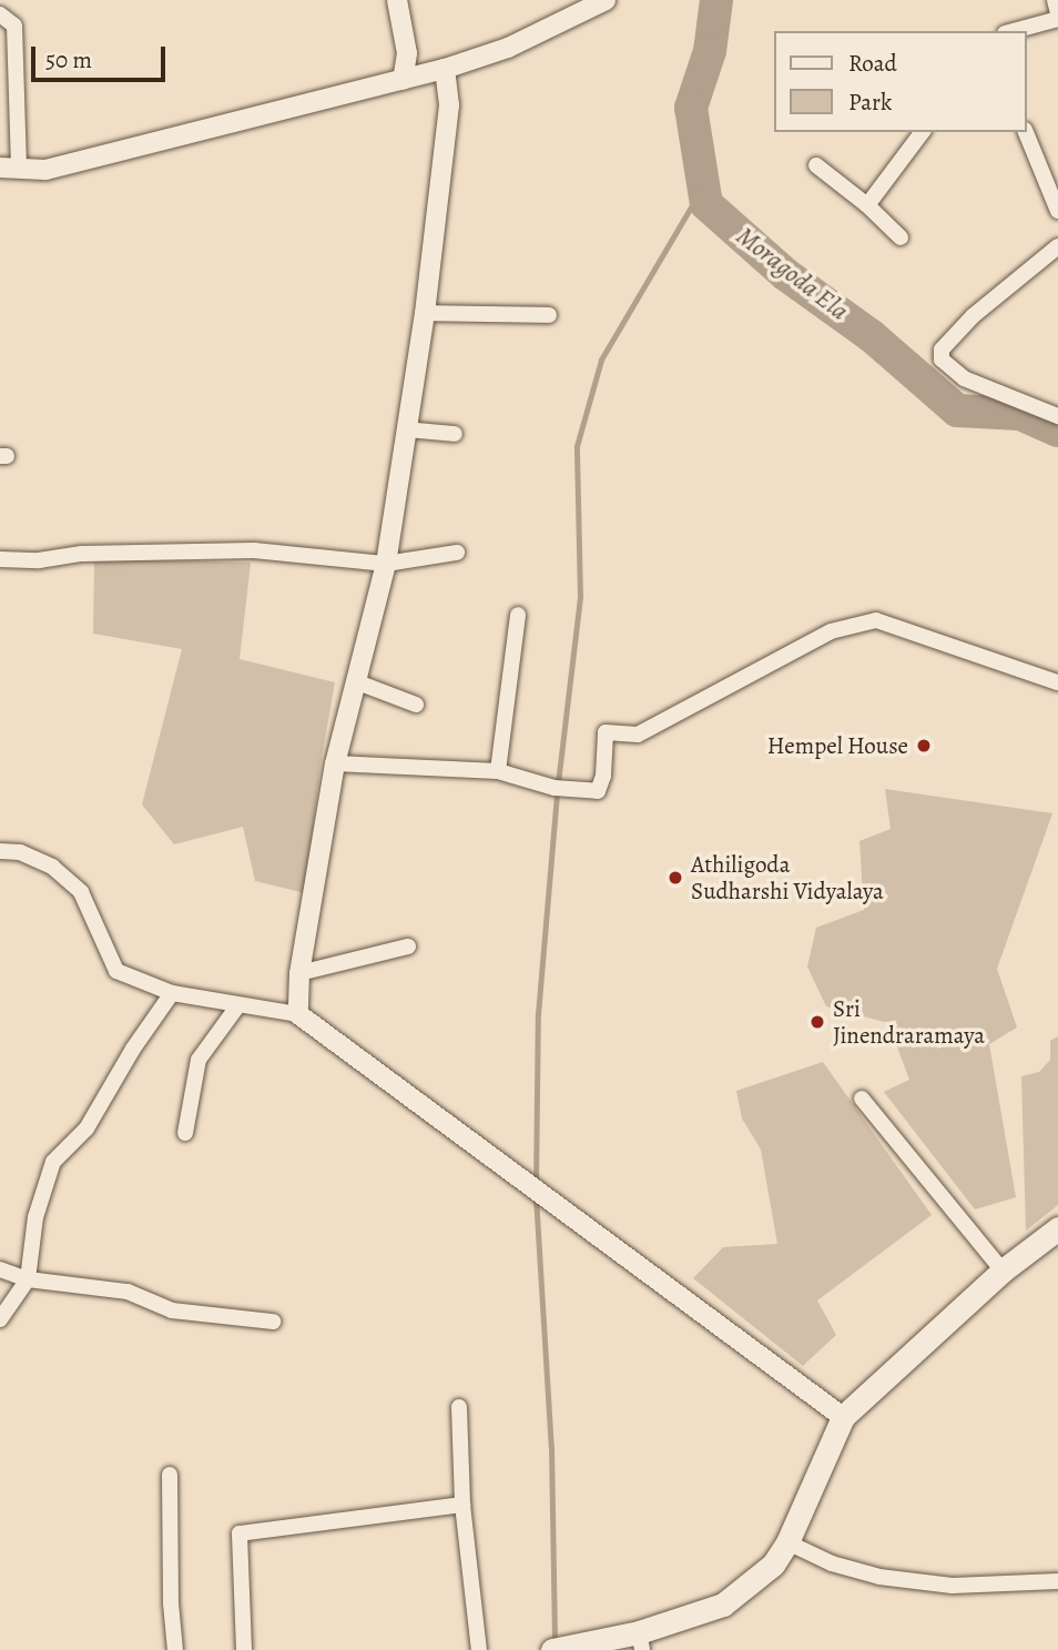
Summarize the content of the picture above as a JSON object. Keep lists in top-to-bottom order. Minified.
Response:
{"water":["Moragoda Ela"],"places":["Hempel House","Athiligoda Sudharshi Vidyalaya","Sri Jinendraramaya"],"legend":["Road","Park"],"scale_bar":"50 m"}
